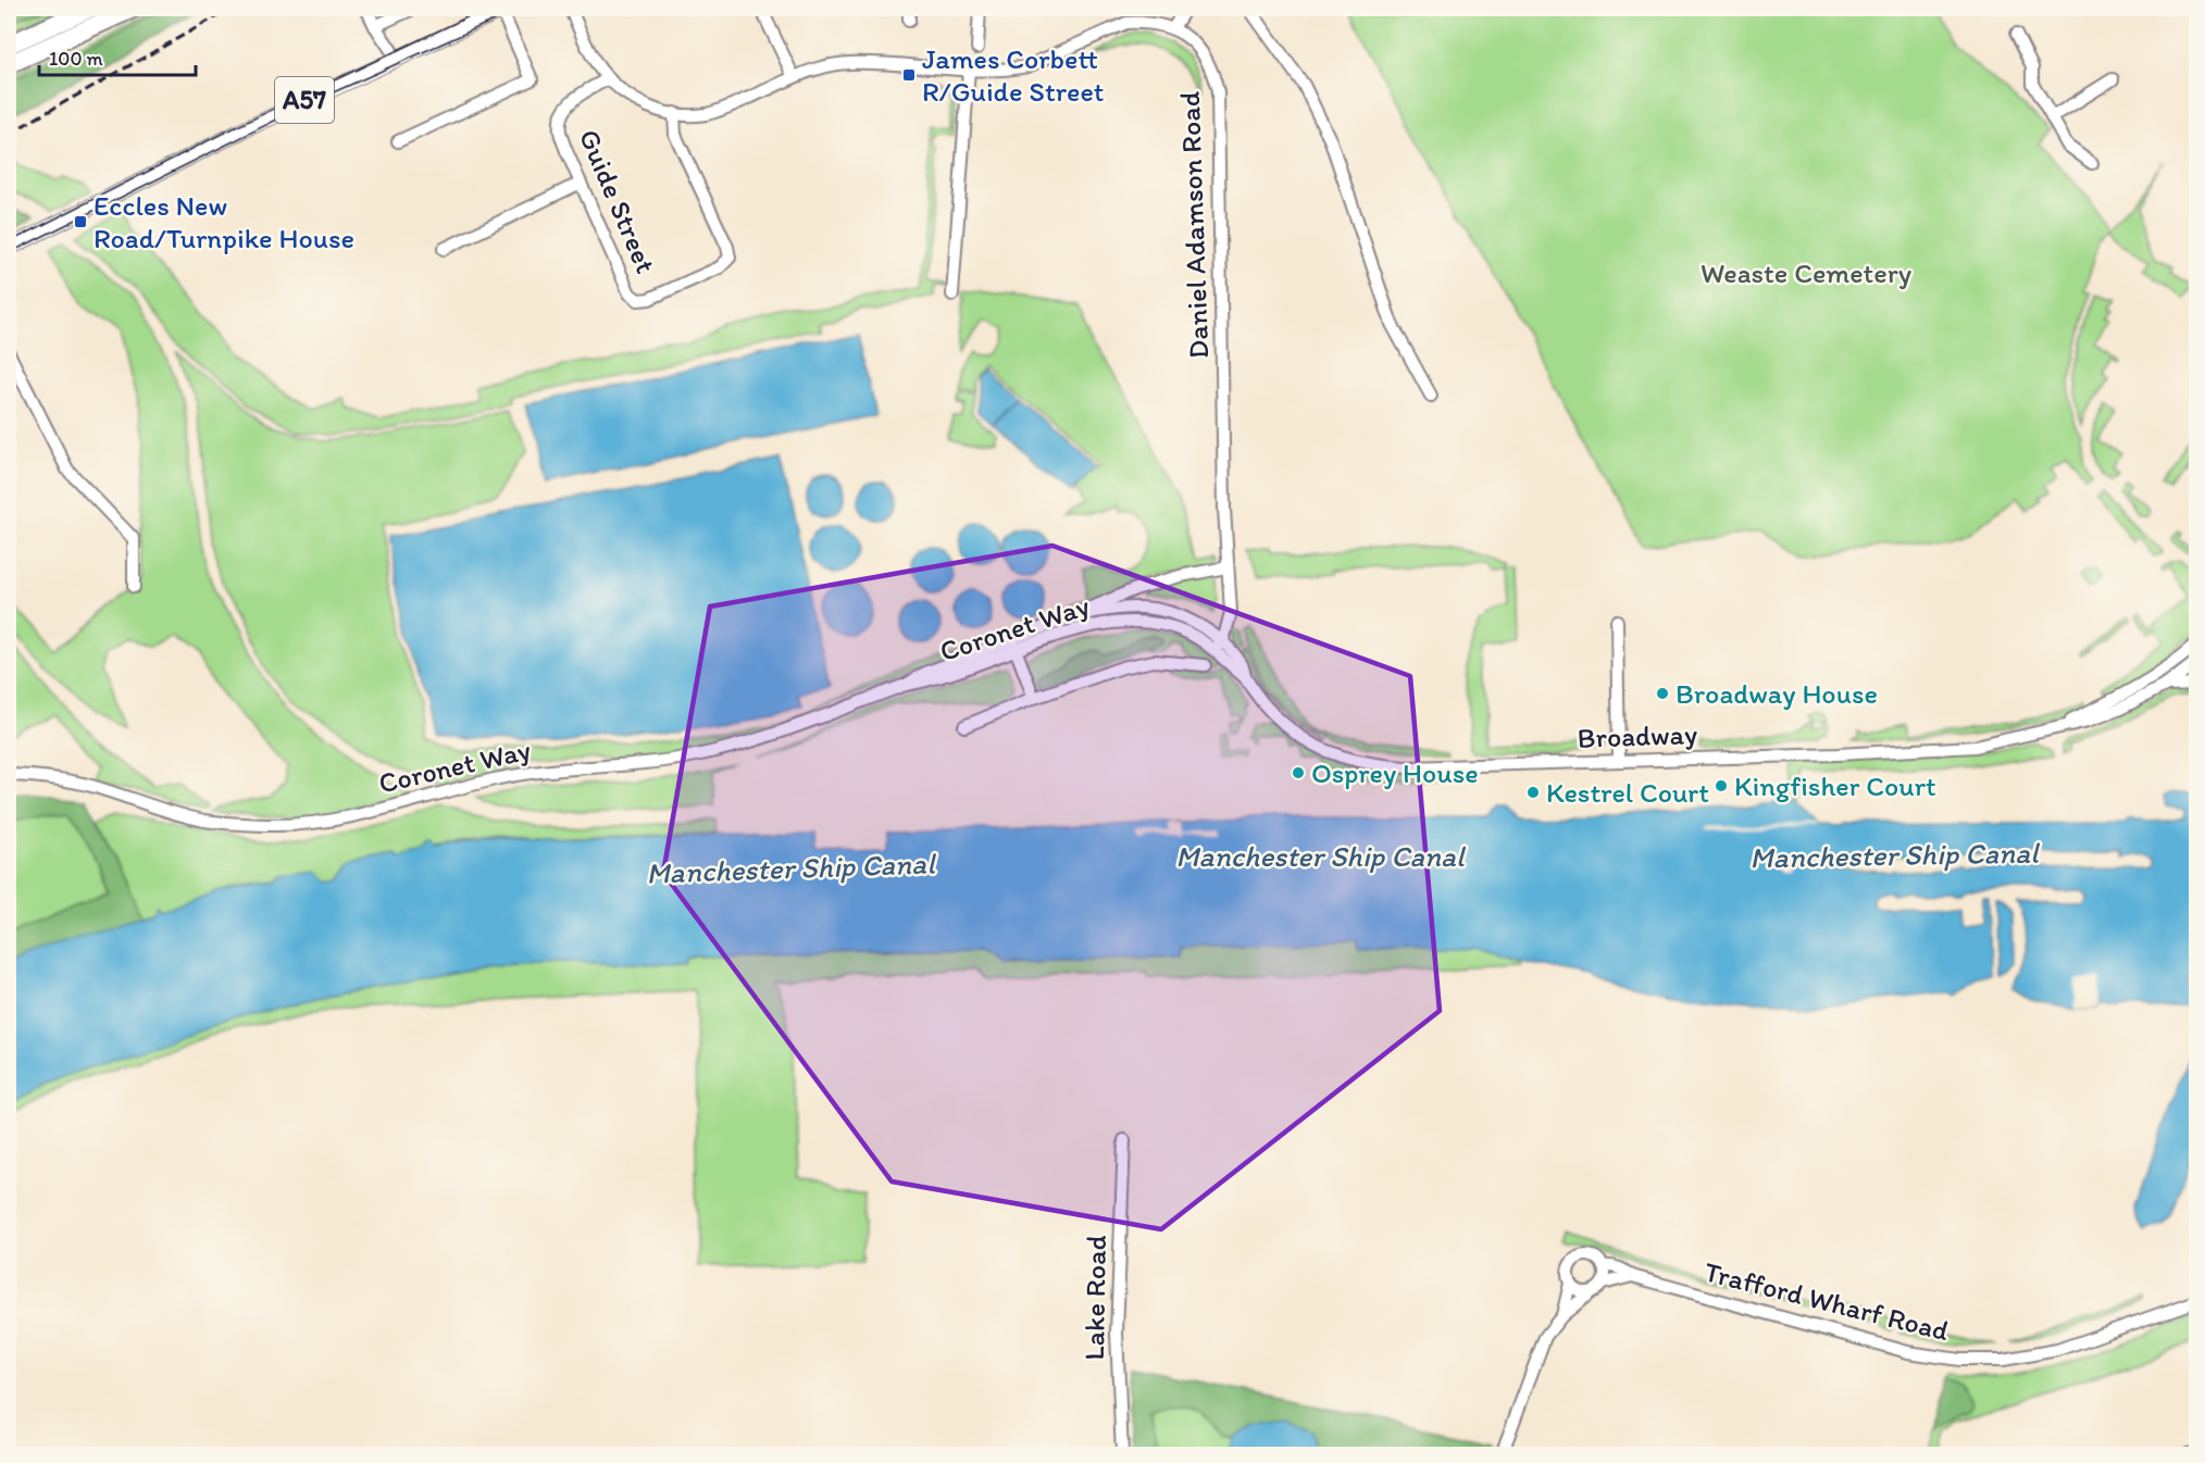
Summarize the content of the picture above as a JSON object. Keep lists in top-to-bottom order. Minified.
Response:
{"streets":{"main road":["A57"],"street":["Guide Street","Daniel Adamson Road","Coronet Way","Broadway","Lake Road","Trafford Wharf Road"]},"crossings":[["Guide Street","Daniel Adamson Road"],["Daniel Adamson Road","Coronet Way"],["Coronet Way","Broadway"]],"water":["Manchester Ship Canal"],"parks":["Weaste Cemetery"],"places":{"transit":["James Corbett R/Guide Street","Eccles New Road/Turnpike House"],"other":["Broadway House","Osprey House","Kingfisher Court","Kestrel Court"]},"scale_bar":"100 m"}
